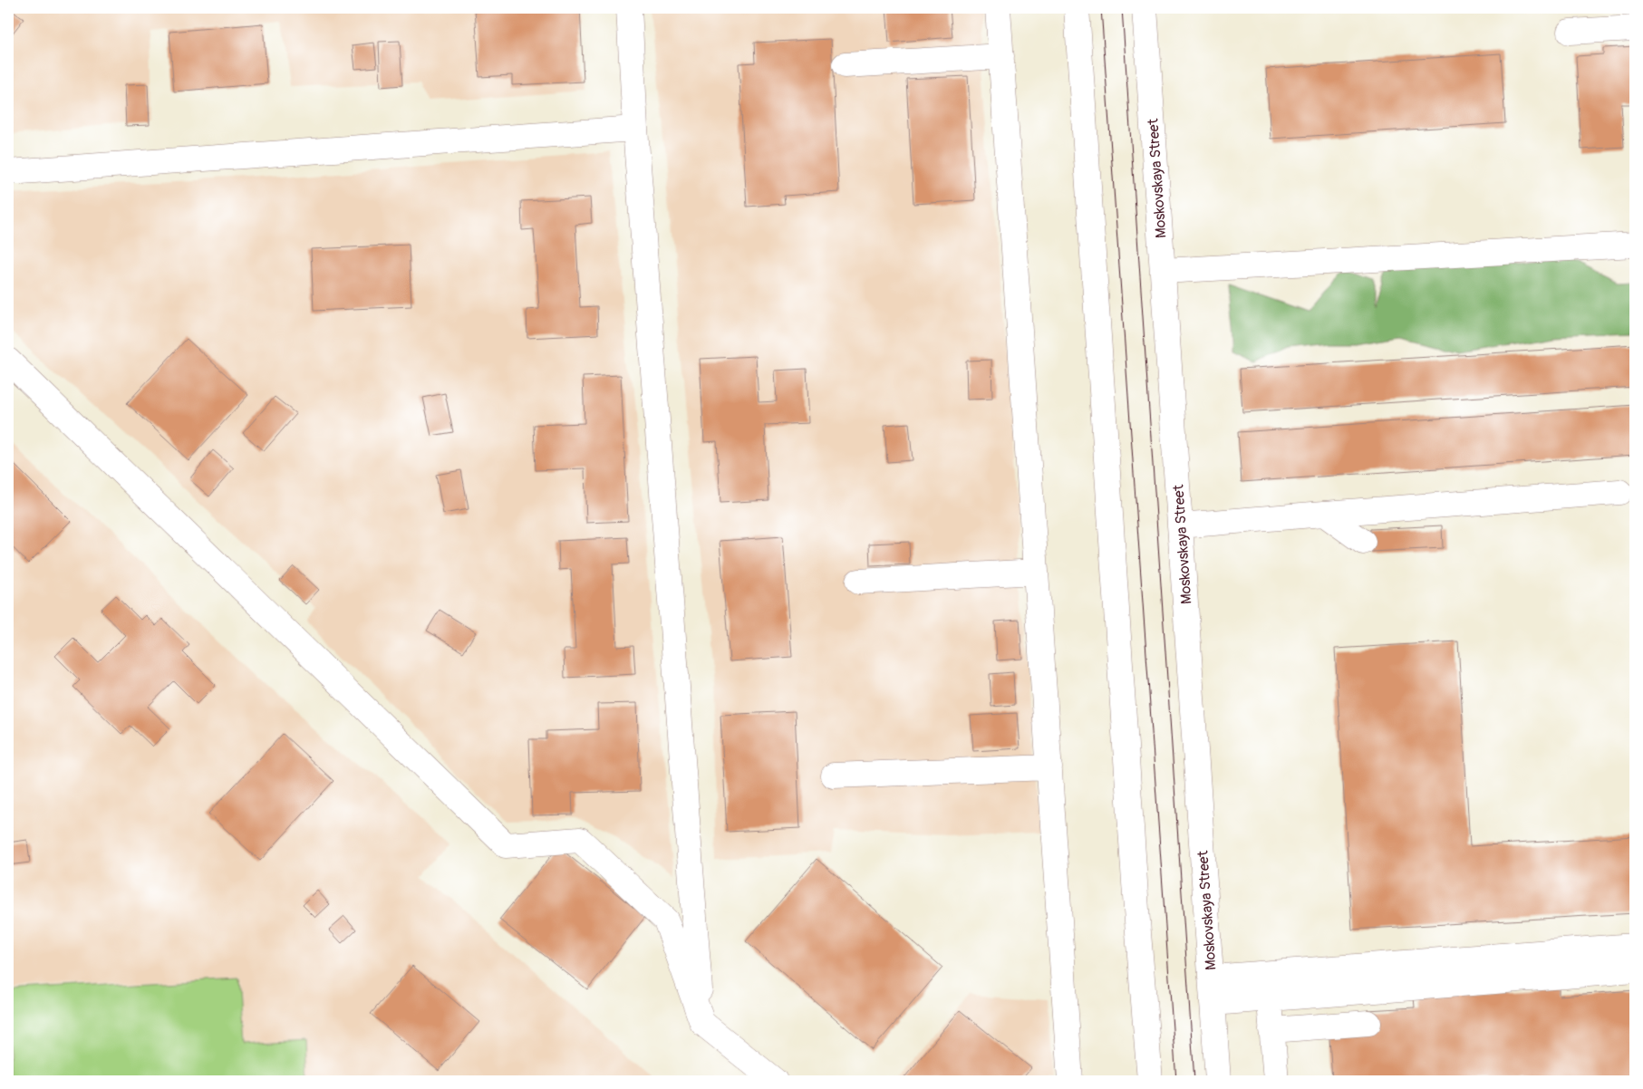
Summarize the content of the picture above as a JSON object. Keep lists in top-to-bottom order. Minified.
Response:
{"streets":{"street":["Moskovskaya Street"]}}
